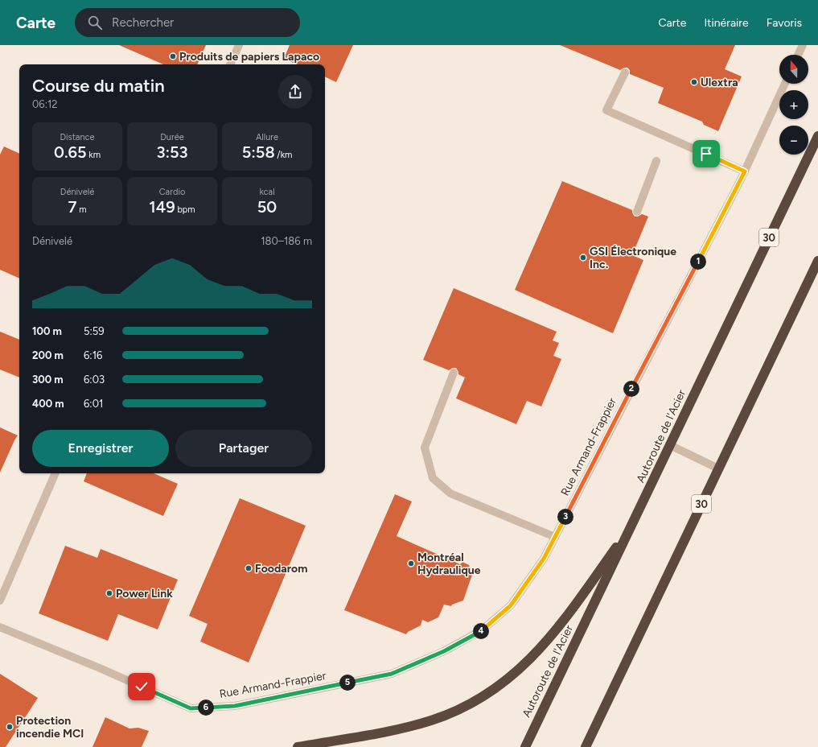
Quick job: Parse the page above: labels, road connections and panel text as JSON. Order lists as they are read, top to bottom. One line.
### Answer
{"streets":{"highway":["30","Autoroute de l'Acier"],"street":["Rue Armand-Frappier"]},"places":["Produits de papiers Lapaco","Ulextra","GSI Électronique Inc.","Montréal Hydraulique","Foodarom","Power Link","Protection incendie MCI"],"north":"top","page":{"header":"Carte","search":"Rechercher","nav":["Carte","Itinéraire","Favoris"],"map_buttons":["+","−"],"heading":["Course du matin","06:12"],"stats":[["Distance","0.65 km"],["Durée","3:53"],["Allure","5:58 /km"],["Dénivelé","7 m"],["Cardio","149 bpm"],["kcal","50"]],"chart":["Dénivelé","180–186 m"],"pins":["1","2","3","4","5","6"],"list":[{"name":"100 m","note":"5:59"},{"name":"200 m","note":"6:16"},{"name":"300 m","note":"6:03"},{"name":"400 m","note":"6:01"}],"buttons":["Enregistrer","Partager"]}}
